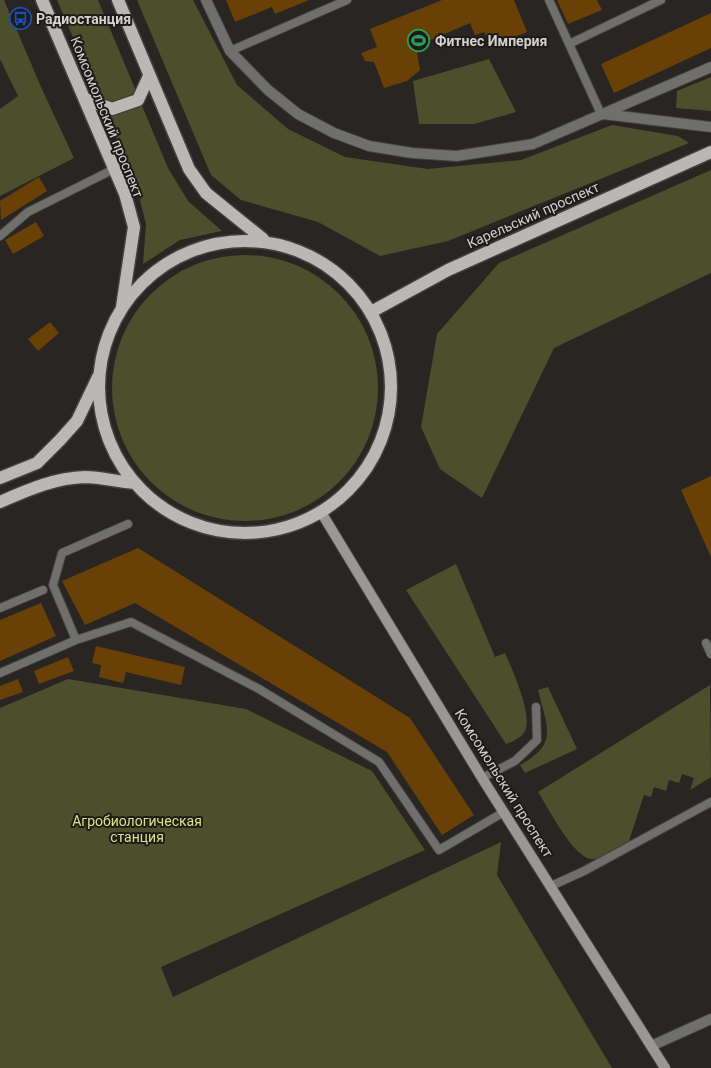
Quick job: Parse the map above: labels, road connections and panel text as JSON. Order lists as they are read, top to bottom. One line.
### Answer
{"streets":{"main road":["Комсомольский проспект","Карельский проспект"]},"parks":["Агробиологическая станция"],"places":{"bus stop":["Радиостанция"],"sports":["Фитнес Империя"]}}
